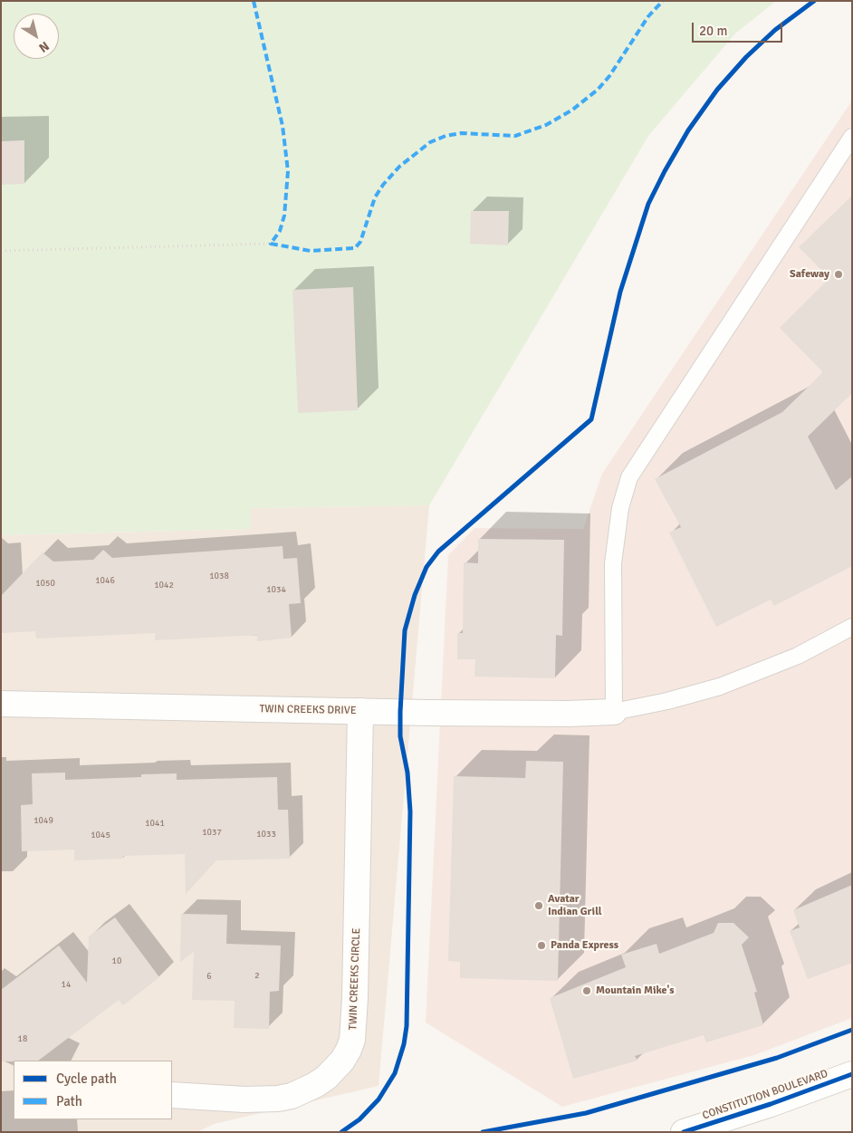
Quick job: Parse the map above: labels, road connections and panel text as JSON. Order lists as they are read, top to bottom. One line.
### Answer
{"streets":{"street":["TWIN CREEKS DRIVE","TWIN CREEKS CIRCLE","CONSTITUTION BOULEVARD"]},"crossings":[["TWIN CREEKS DRIVE","TWIN CREEKS CIRCLE"]],"places":["Safeway","Avatar Indian Grill","Panda Express","Mountain Mike's"],"house_numbers":["1038","1046","1050","1042","1034","1049","1041","1037","1033","1045","10","2","6","14","18"],"legend":["Cycle path","Path"],"scale_bar":"20 m","north":"bottom right"}
